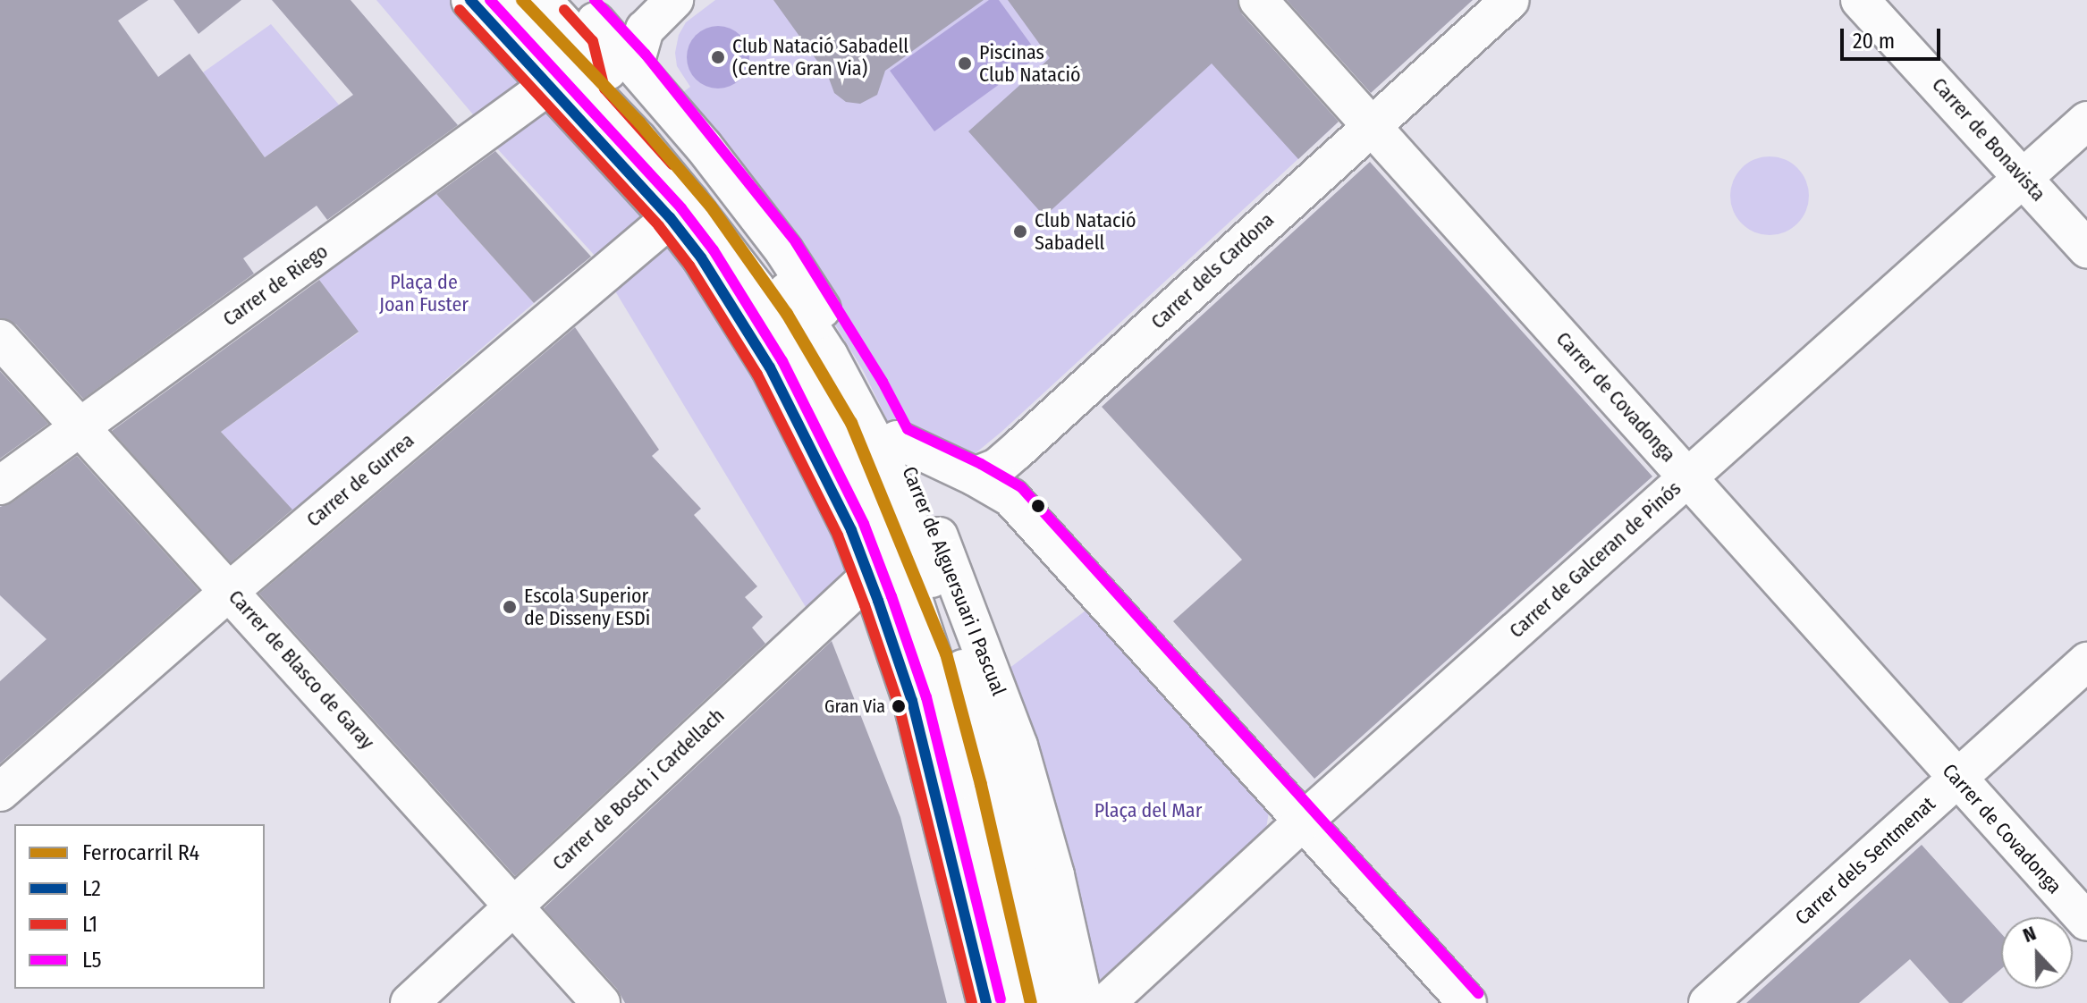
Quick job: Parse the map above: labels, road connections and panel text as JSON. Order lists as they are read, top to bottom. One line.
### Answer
{"streets":{"street":["Carrer de Bonavista","Carrer dels Cardona","Carrer de Riego","Carrer de Covadonga","Carrer de Gurrea","Carrer de Galceran de Pinós","Carrer de Alguersuari I Pascual","Carrer de Blasco de Garay","Carrer de Bosch i Cardellach","Carrer dels Sentmenat"]},"crossings":[["Carrer de Bonavista","Carrer de Galceran de Pinós"],["Carrer dels Cardona","Carrer de Covadonga"],["Carrer de Riego","Carrer de Blasco de Garay"],["Carrer de Covadonga","Carrer de Galceran de Pinós"],["Carrer de Covadonga","Carrer dels Sentmenat"],["Carrer de Gurrea","Carrer de Alguersuari I Pascual"],["Carrer de Gurrea","Carrer de Blasco de Garay"],["Carrer de Blasco de Garay","Carrer de Bosch i Cardellach"]],"parks":["Plaça de Joan Fuster","Plaça del Mar"],"places":["Club Natació Sabadell (Centre Gran Via)","Piscinas Club Natació","Club Natació Sabadell","Escola Superior de Disseny ESDi","Gran Via"],"lines":["rail line R4","transit line L2","transit line L5","transit line L1"],"legend":["Ferrocarril R4","L2","L1","L5"],"scale_bar":"20 m","north":"top"}
